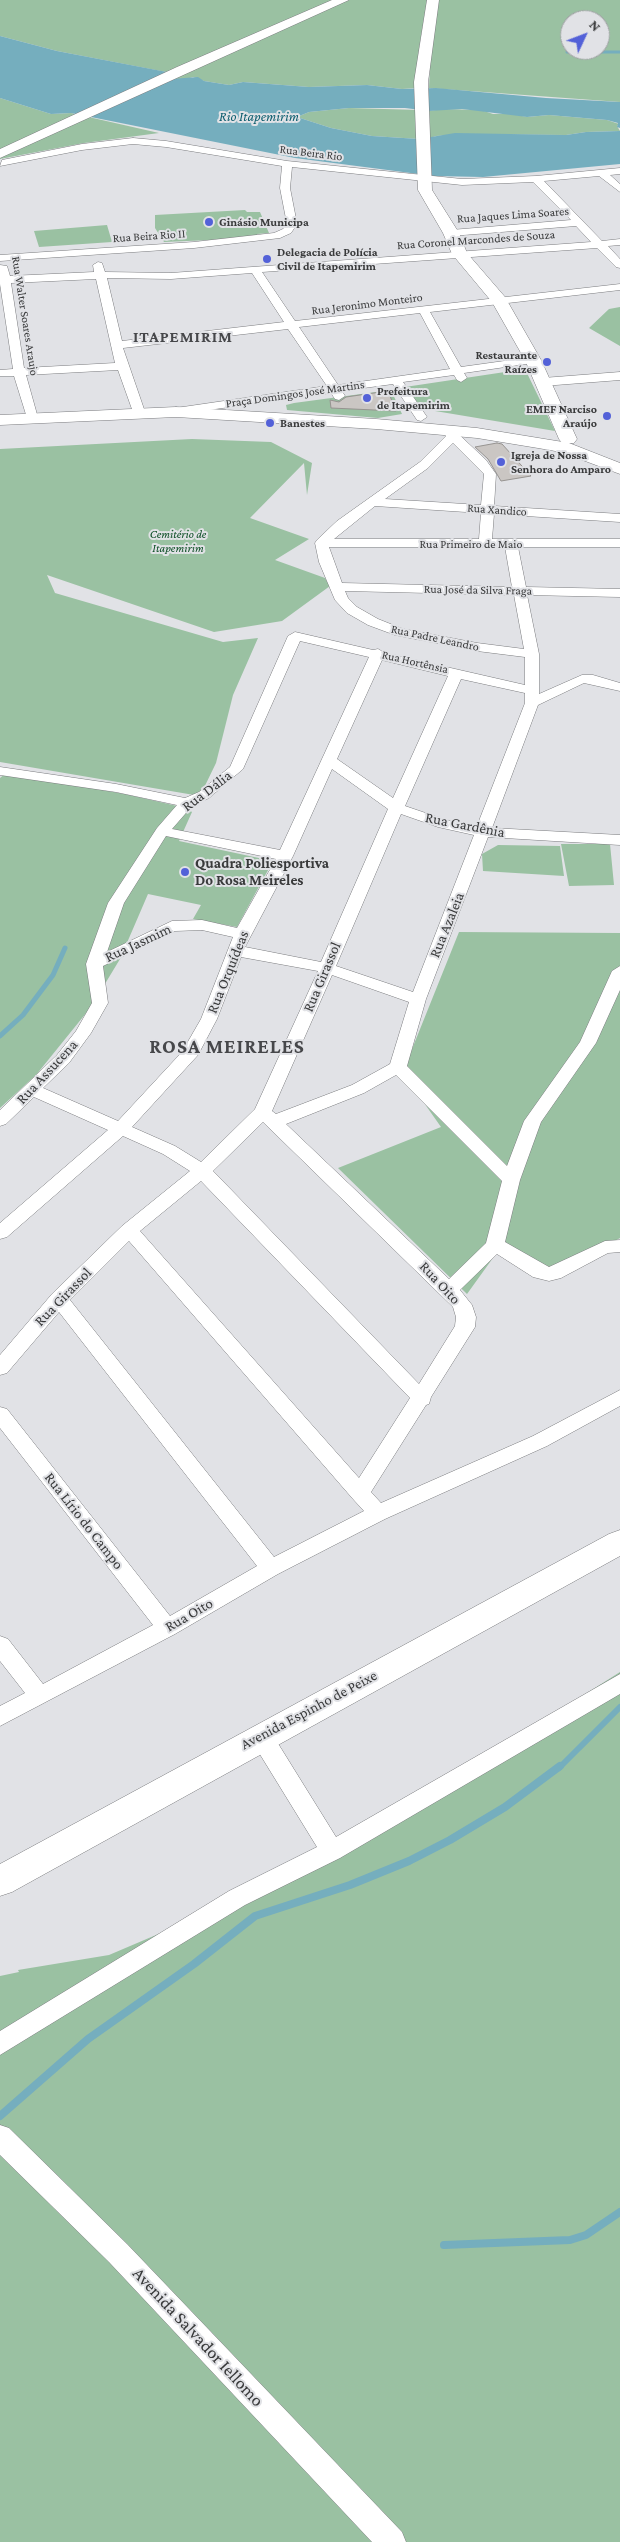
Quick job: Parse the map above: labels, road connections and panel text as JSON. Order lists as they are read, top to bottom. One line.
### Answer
{"streets":{"main road":["Avenida Espinho de Peixe"],"street":["Rua Beira Rio","Rua Jaques Lima Soares","Rua Beira Rio II","Rua Coronel Marcondes de Souza","Rua Jeronimo Monteiro","Rua Walter Soares Araujo","Praça Domingos José Martins","Rua Xandico","Rua Primeiro de Maio","Rua José da Silva Fraga","Rua Padre Leandro","Rua Hortênsia","Rua Dália","Rua Gardênia","Rua Azaleia","Rua Jasmim","Rua Orquídeas","Rua Girassol","Rua Assucena","Rua Oito","Rua Lírio do Campo","Avenida Salvador Iellomo"]},"crossings":[["Rua Beira Rio","Rua Beira Rio II"],["Rua Beira Rio II","Rua Walter Soares Araujo"],["Rua Coronel Marcondes de Souza","Rua Walter Soares Araujo"],["Rua Primeiro de Maio","Rua Padre Leandro"],["Rua José da Silva Fraga","Rua Padre Leandro"],["Rua Padre Leandro","Rua Azaleia"],["Rua Hortênsia","Rua Dália"],["Rua Hortênsia","Rua Azaleia"],["Rua Hortênsia","Rua Orquídeas"],["Rua Hortênsia","Rua Girassol"],["Rua Dália","Rua Jasmim"],["Rua Dália","Rua Assucena"],["Rua Gardênia","Rua Azaleia"],["Rua Gardênia","Rua Orquídeas"],["Rua Gardênia","Rua Girassol"],["Rua Jasmim","Rua Orquídeas"],["Rua Jasmim","Rua Assucena"],["Rua Girassol","Rua Oito"],["Rua Oito","Rua Lírio do Campo"]],"districts":["ITAPEMIRIM","ROSA MEIRELES"],"water":["Rio Itapemirim"],"parks":["Cemitério de Itapemirim"],"places":["Ginásio Municipa","Delegacia de Polícia Civil de Itapemirim","Restaurante Raízes","Prefeitura de Itapemirim","EMEF Narciso Araújo","Banestes","Igreja de Nossa Senhora do Amparo","Quadra Poliesportiva Do Rosa Meireles"],"north":"top right"}
